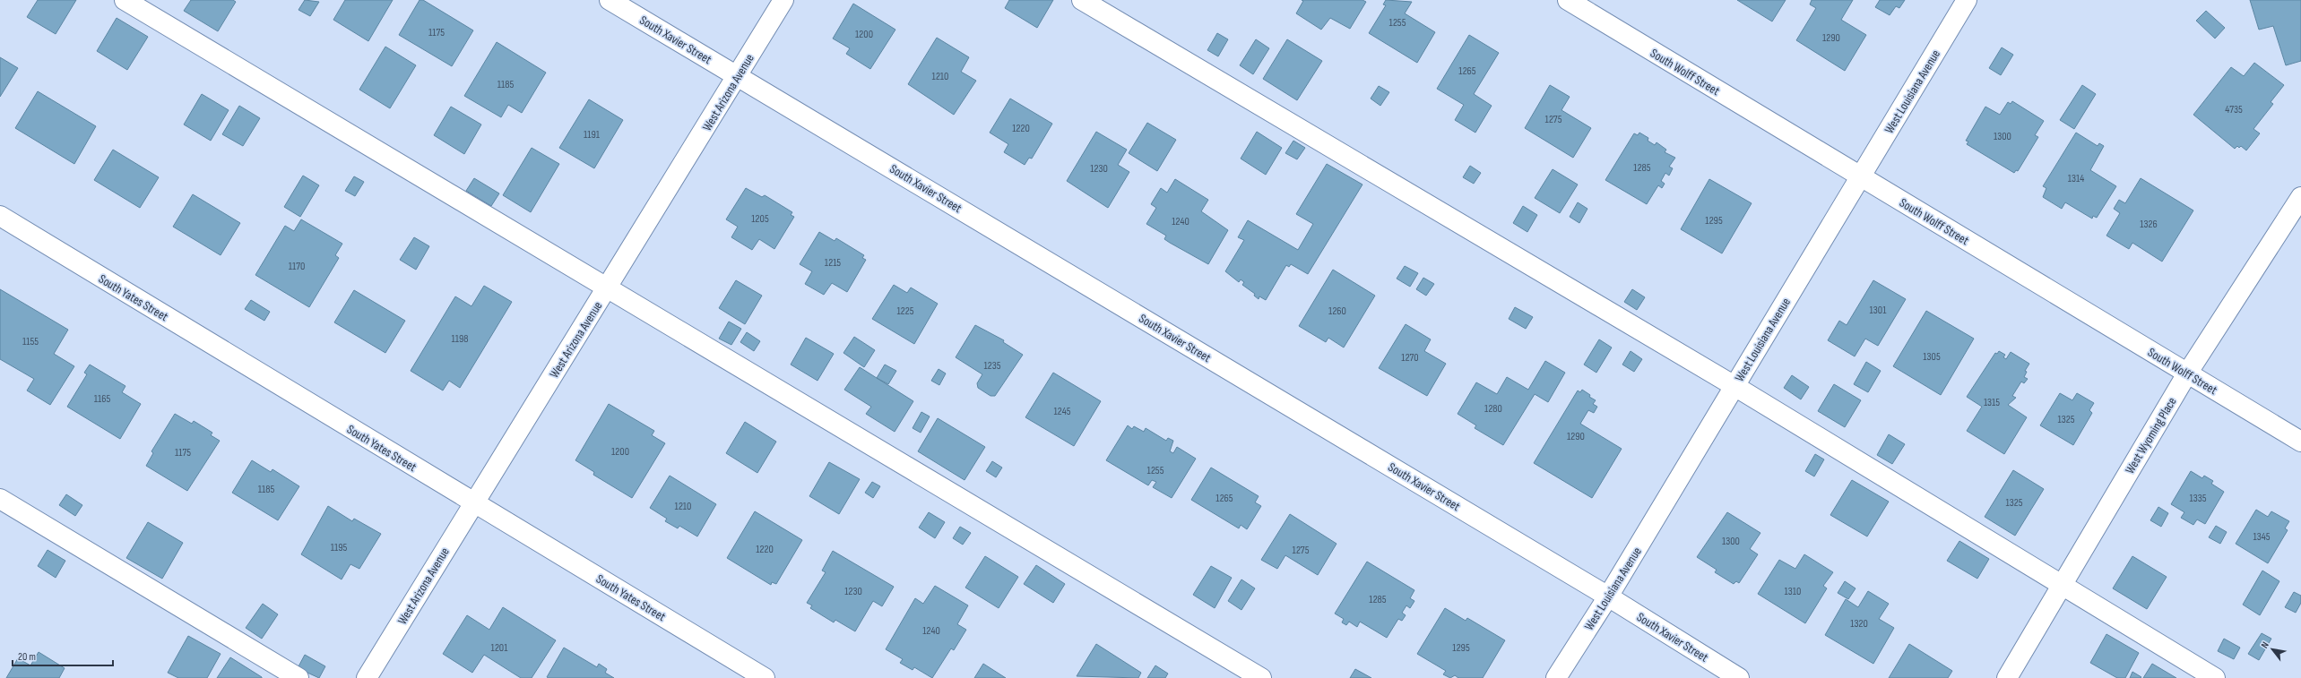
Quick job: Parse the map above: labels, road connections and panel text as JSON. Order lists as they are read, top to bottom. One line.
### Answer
{"streets":{"street":["South Xavier Street","South Wolff Street","West Louisiana Avenue","West Arizona Avenue","South Yates Street","West Wyoming Place"]},"crossings":[["South Xavier Street","West Louisiana Avenue"],["South Xavier Street","West Arizona Avenue"],["South Wolff Street","West Louisiana Avenue"],["South Wolff Street","West Wyoming Place"],["West Arizona Avenue","South Yates Street"]],"house_numbers":["1255","1175","1200","1290","1265","1210","1185","4735","1275","1220","1191","1300","1285","1230","1314","1205","1295","1240","1326","1215","1170","1301","1225","1260","1198","1155","1305","1270","1235","1165","1315","1280","1245","1325","1290","1200","1175","1255","1185","1265","1335","1325","1210","1345","1300","1195","1220","1275","1230","1310","1285","1320","1240","1201","1295"],"scale_bar":"20 m","north":"top left"}
